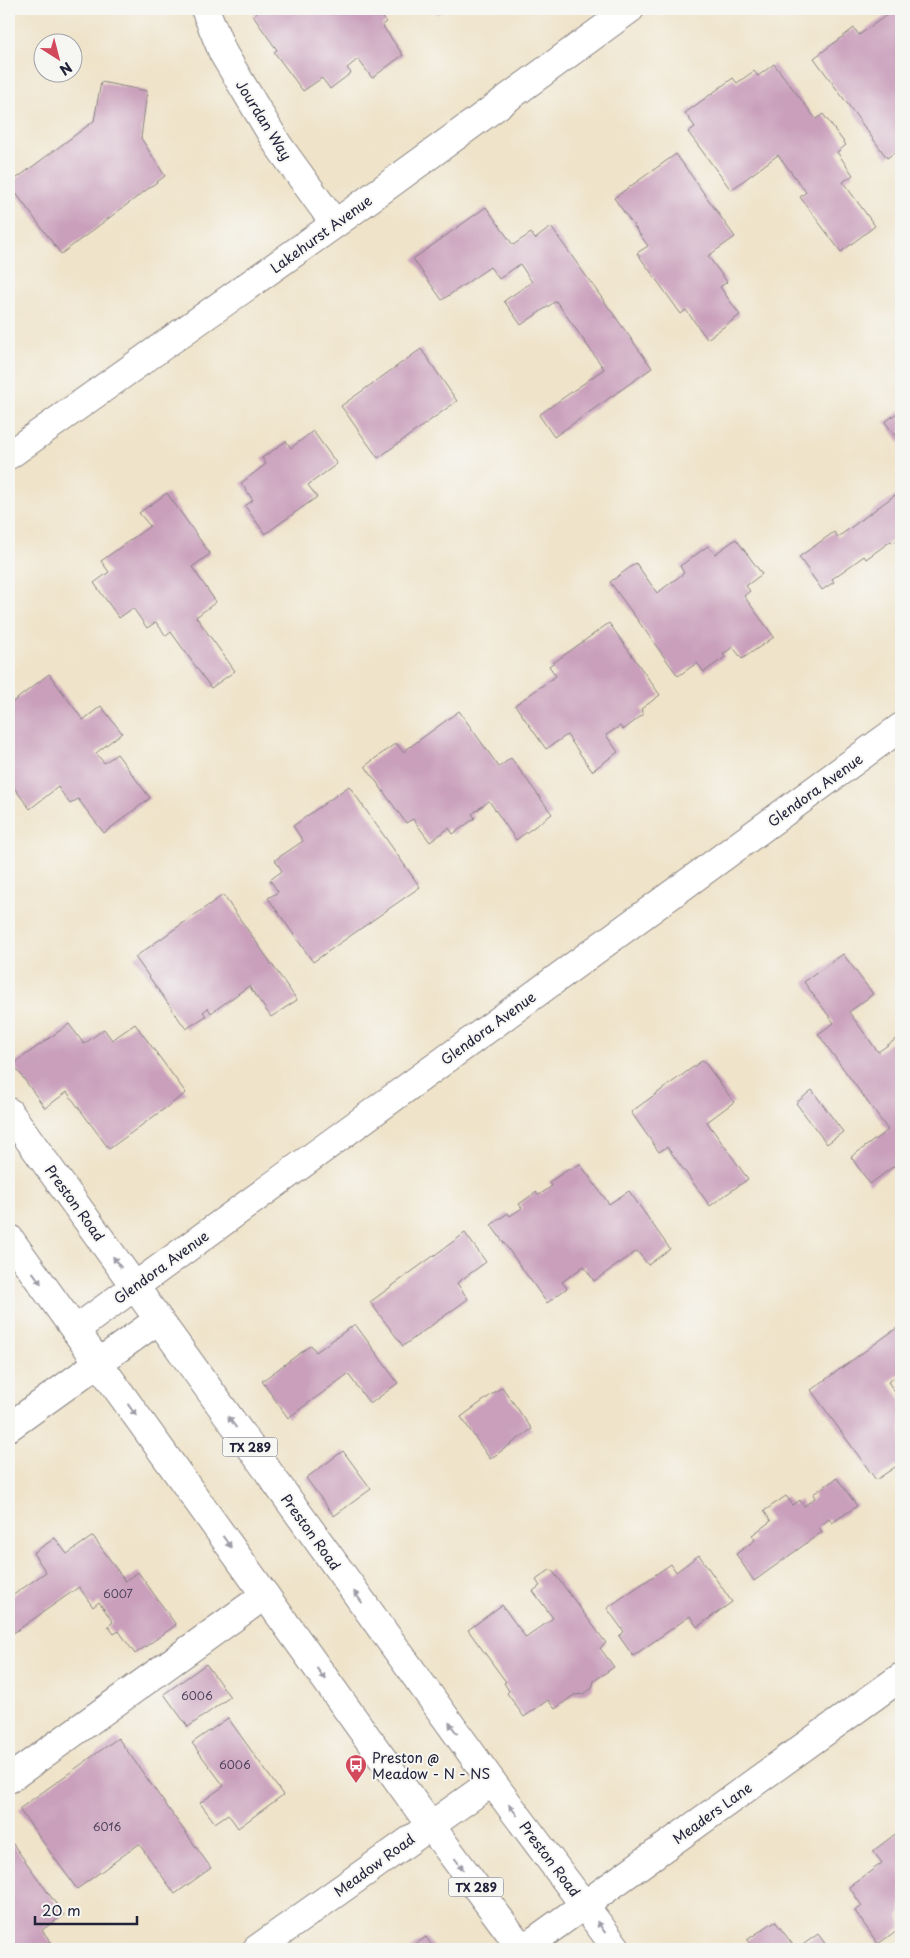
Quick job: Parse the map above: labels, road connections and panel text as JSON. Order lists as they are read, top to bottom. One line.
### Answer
{"streets":{"street":["Jourdan Way","Lakehurst Avenue","Glendora Avenue","Preston Road","TX 289","Meaders Lane","Meadow Road"]},"crossings":[["Jourdan Way","Lakehurst Avenue"],["Glendora Avenue","Preston Road"],["Glendora Avenue","TX 289"],["Preston Road","Meaders Lane"],["Preston Road","Meadow Road"],["TX 289","Meaders Lane"],["TX 289","Meadow Road"]],"places":{"bus stop":["Preston @ Meadow - N - NS"]},"house_numbers":["6007","6006","6006","6016"],"scale_bar":"20 m","north":"bottom right"}
